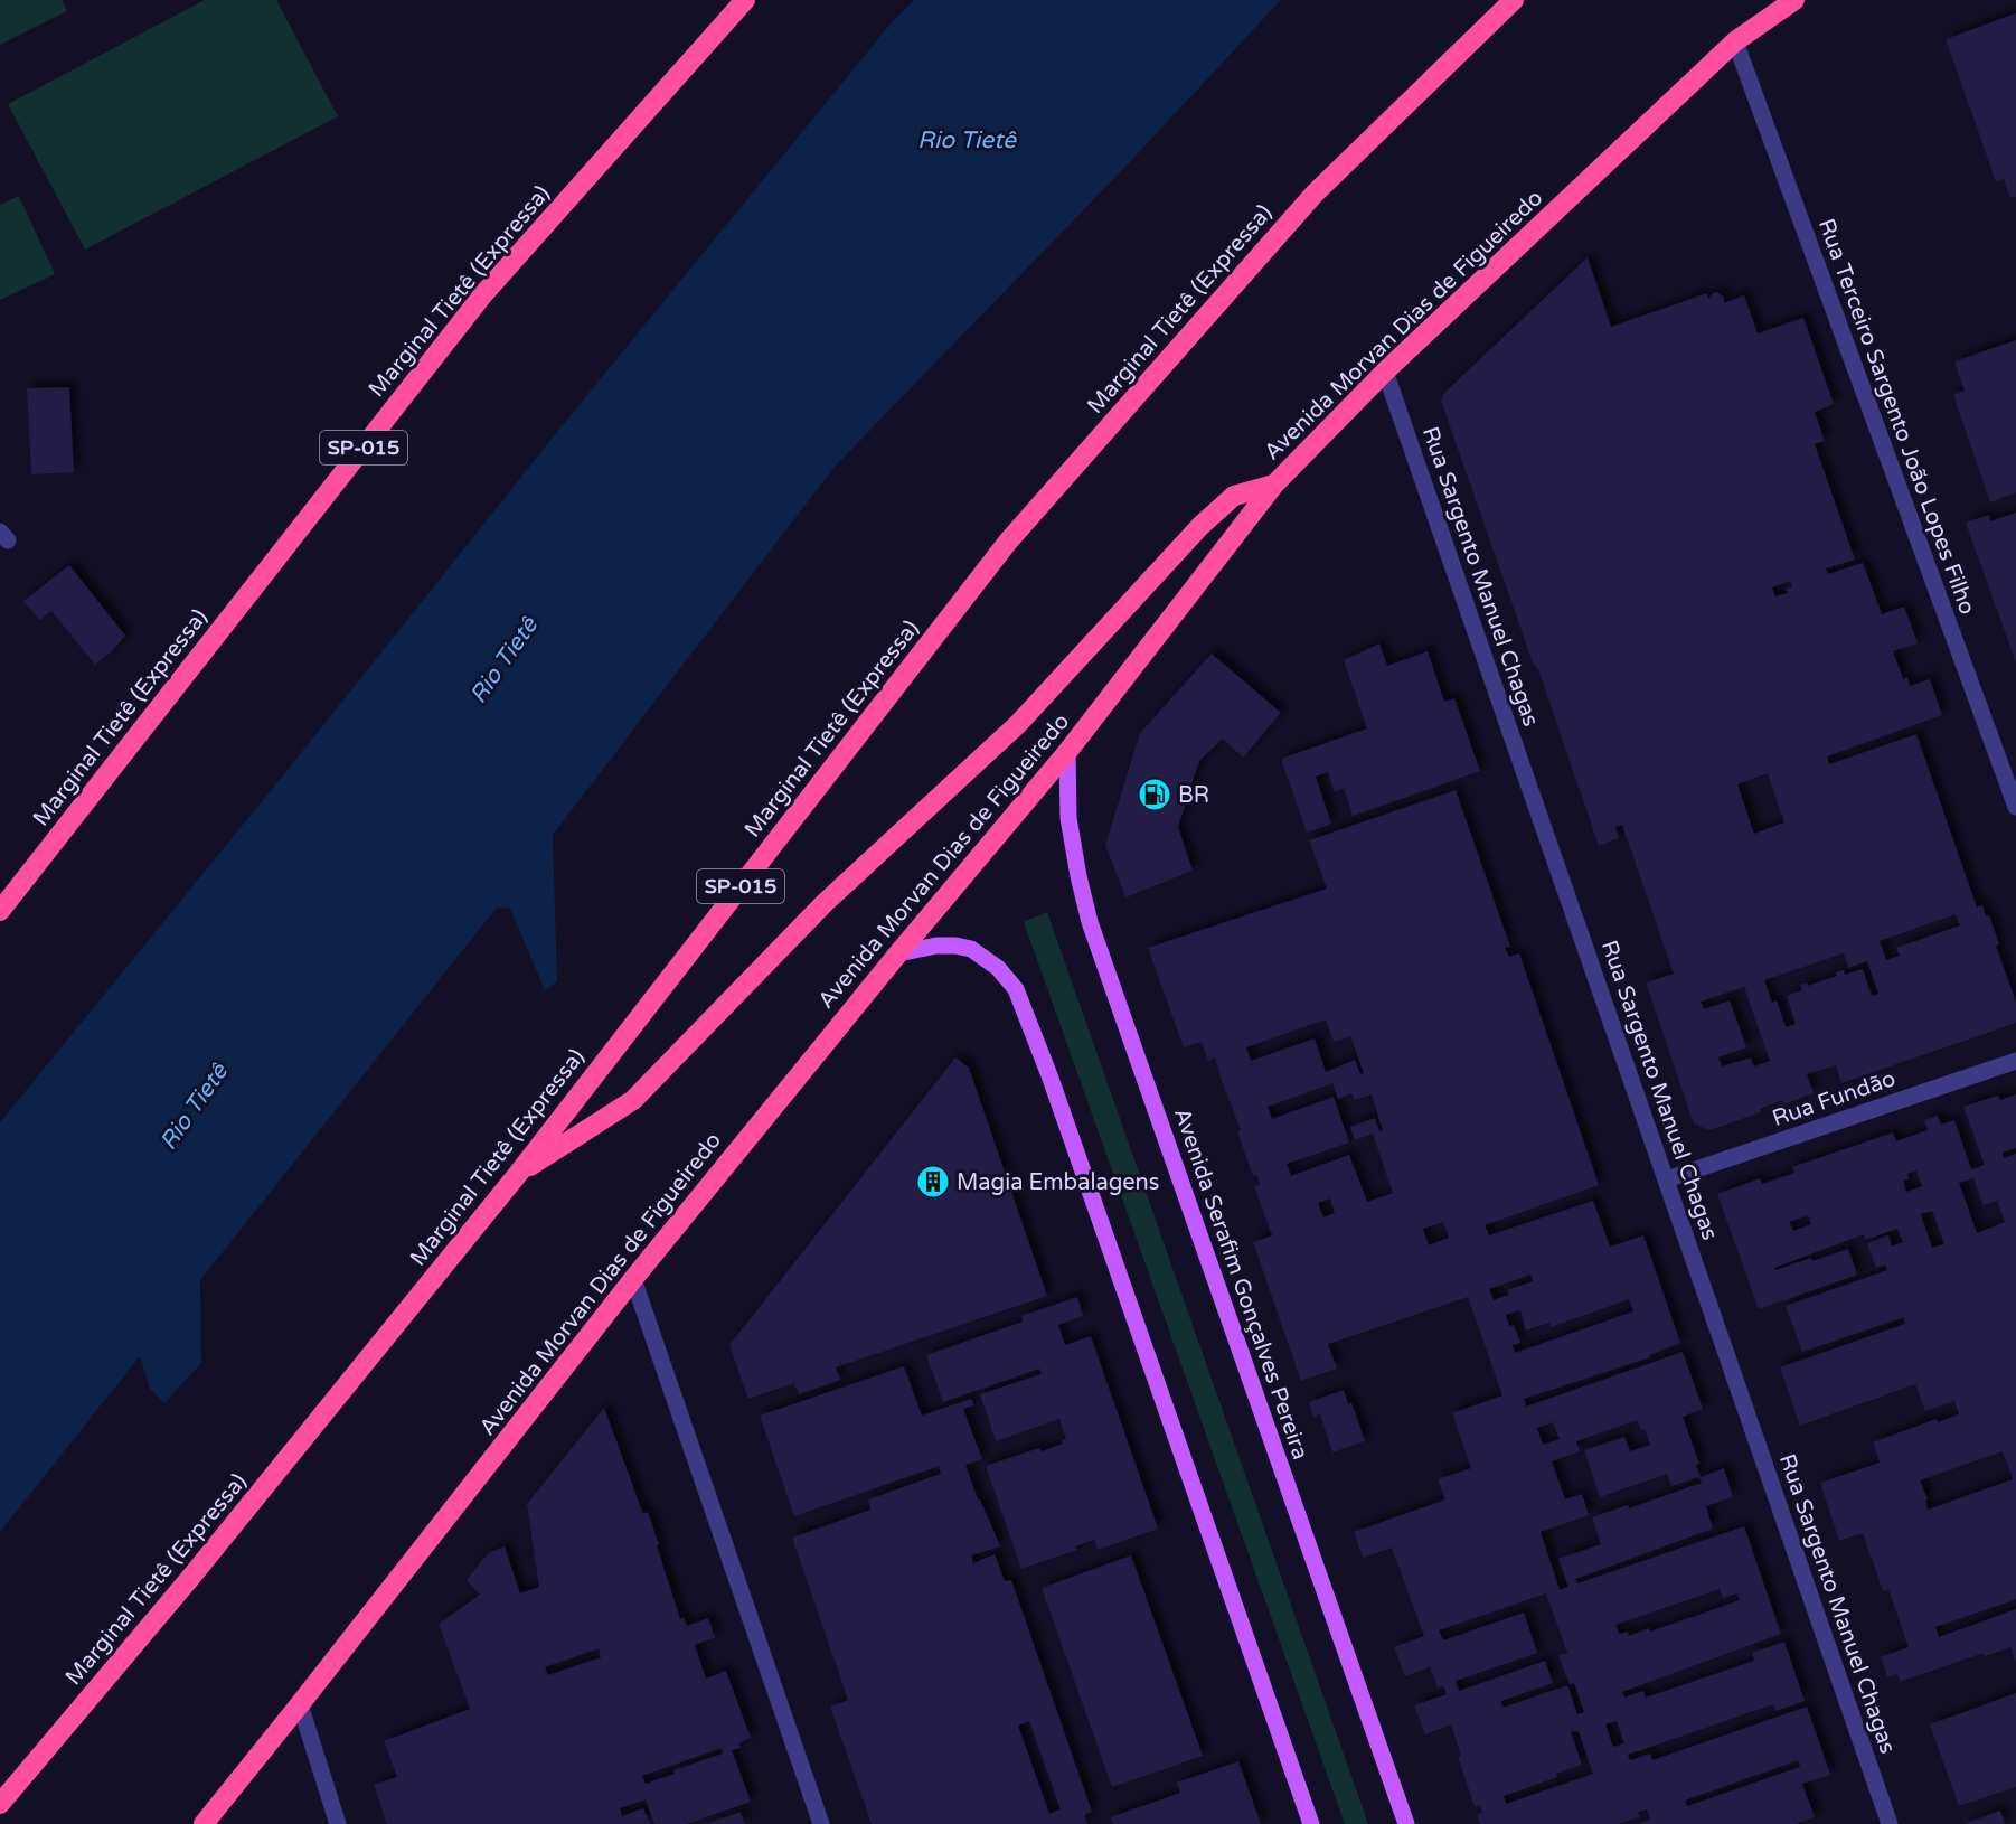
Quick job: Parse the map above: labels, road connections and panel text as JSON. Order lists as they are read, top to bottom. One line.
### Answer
{"streets":{"highway":["Marginal Tietê (Expressa)","Avenida Morvan Dias de Figueiredo","SP-015"],"main road":["Avenida Serafim Gonçalves Pereira"],"street":["Rua Terceiro Sargento João Lopes Filho","Rua Sargento Manuel Chagas","Rua Fundão"]},"crossings":[["Avenida Morvan Dias de Figueiredo","Rua Terceiro Sargento João Lopes Filho"],["Avenida Morvan Dias de Figueiredo","Rua Sargento Manuel Chagas"],["Avenida Morvan Dias de Figueiredo","Avenida Serafim Gonçalves Pereira"],["Rua Sargento Manuel Chagas","Rua Fundão"]],"water":["Rio Tietê"],"places":{"fuel station":["BR"],"building":["Magia Embalagens"]}}
